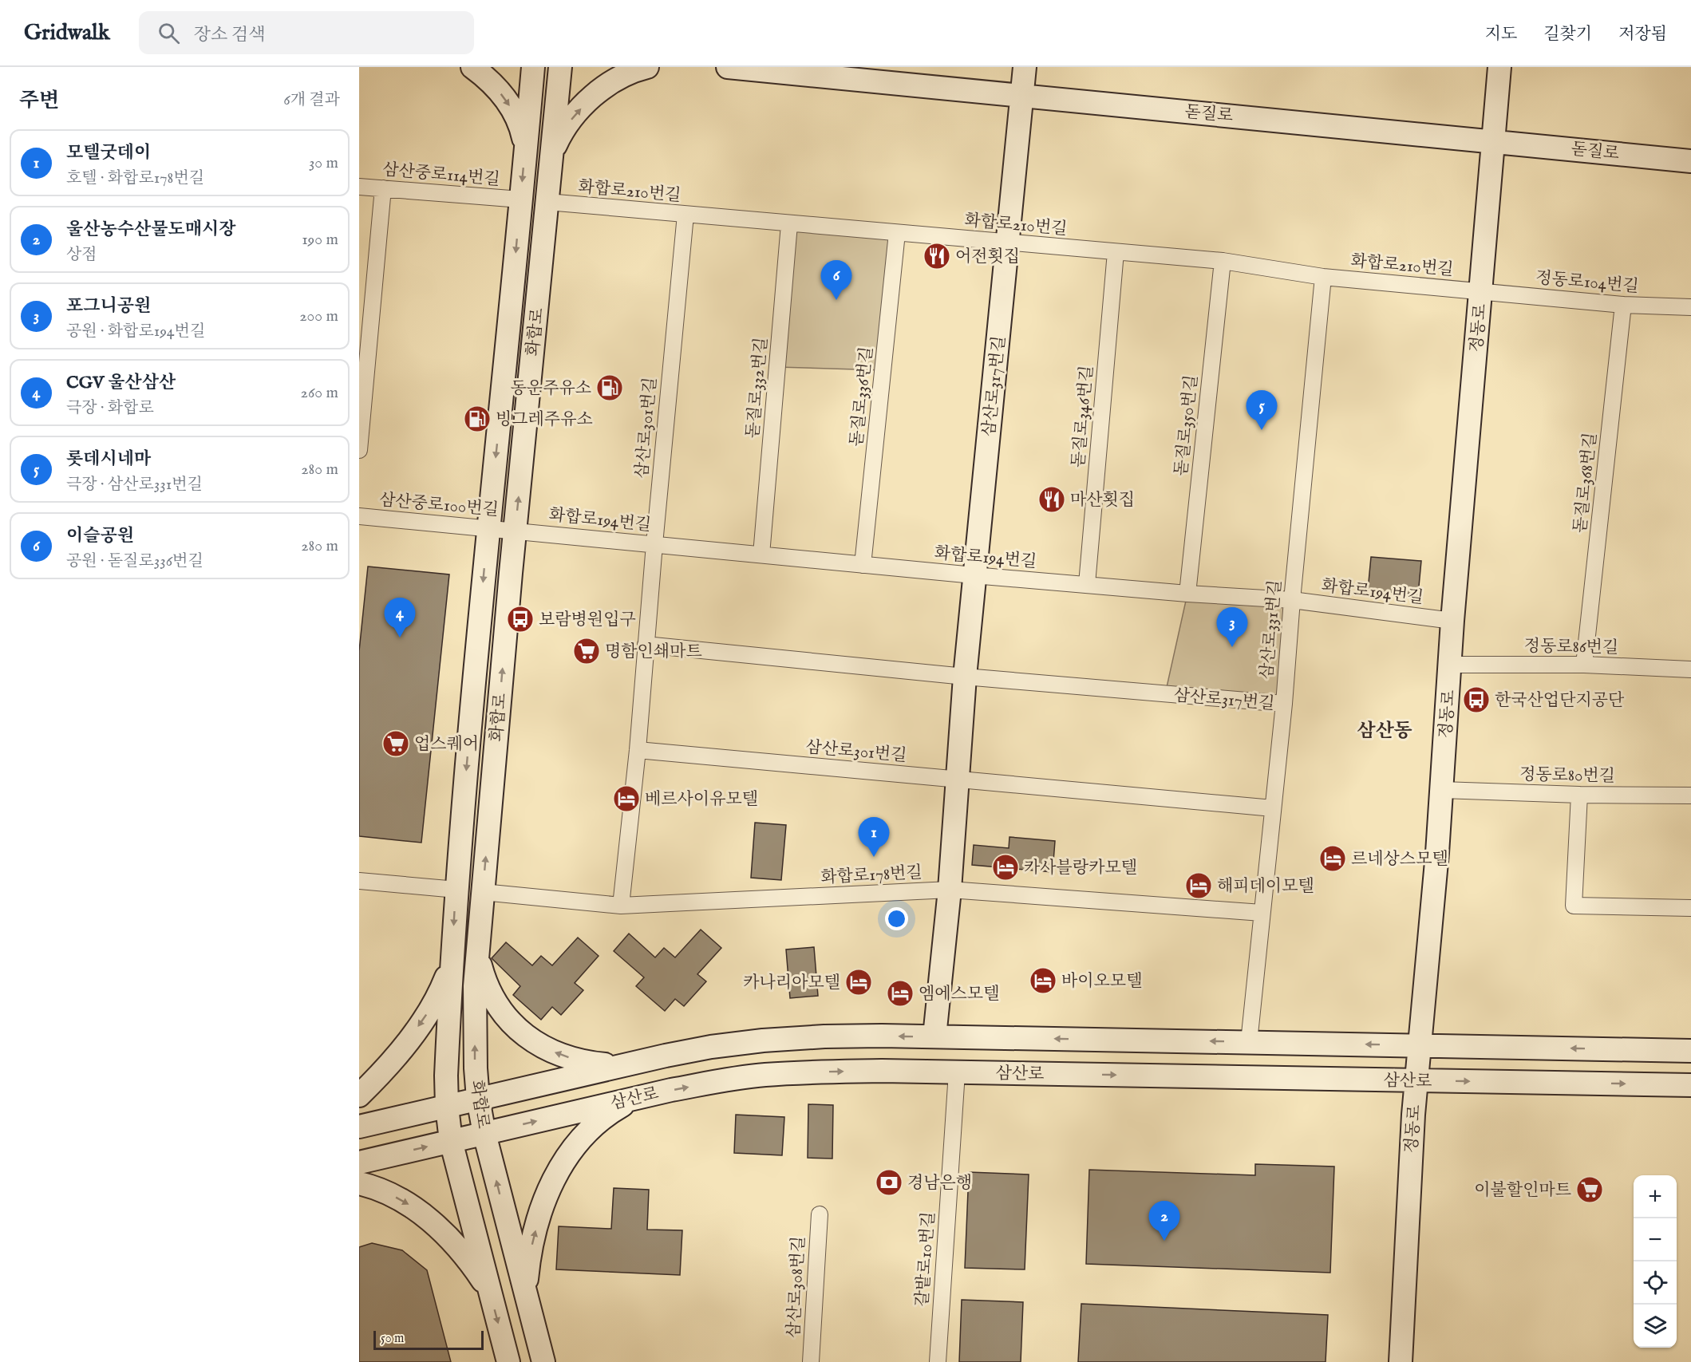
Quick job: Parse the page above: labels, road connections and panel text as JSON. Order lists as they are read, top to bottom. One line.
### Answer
{"streets":{"main road":["돋질로","정동로","화합로","삼산로317번길","삼산로"],"street":["삼산중로114번길","화합로210번길","정동로104번길","돋질로332번길","돋질로336번길","돋질로346번길","돋질로350번길","삼산로301번길","돋질로368번길","삼산중로100번길","화합로194번길","삼산로331번길","정동로86번길","정동로80번길","화합로178번길","갈밭로10번길","삼산로308번길"]},"crossings":[["돋질로","정동로"],["돋질로","삼산로317번길"],["삼산중로114번길","화합로"],["화합로210번길","정동로104번길"],["화합로210번길","정동로"],["화합로210번길","화합로"],["화합로210번길","삼산로317번길"],["화합로210번길","돋질로332번길"],["화합로210번길","돋질로336번길"],["화합로210번길","돋질로346번길"],["화합로210번길","돋질로350번길"],["화합로210번길","삼산로301번길"],["화합로210번길","삼산로331번길"],["정동로104번길","정동로"],["정동로104번길","돋질로368번길"],["정동로","화합로194번길"],["정동로","정동로86번길"],["정동로","정동로80번길"],["정동로","삼산로"],["화합로","삼산중로100번길"],["화합로","화합로194번길"],["화합로","화합로178번길"],["화합로","삼산로"],["삼산로317번길","삼산로301번길"],["삼산로317번길","화합로194번길"],["삼산로317번길","삼산로331번길"],["삼산로317번길","화합로178번길"],["삼산로317번길","삼산로"],["돋질로332번길","화합로194번길"],["돋질로336번길","화합로194번길"],["돋질로346번길","화합로194번길"],["돋질로350번길","화합로194번길"],["삼산로301번길","화합로194번길"],["삼산로301번길","화합로178번길"],["돋질로368번길","정동로86번길"],["삼산중로100번길","화합로194번길"],["화합로194번길","삼산로331번길"],["삼산로331번길","화합로178번길"],["삼산로331번길","삼산로"],["삼산로","갈밭로10번길"]],"districts":["삼산동"],"places":{"restaurant":["어전횟집","마산횟집"],"fuel station":["동운주유소","빙그레주유소"],"bus stop":["보람병원입구","한국산업단지공단"],"supermarket":["명함인쇄마트","업스퀘어","이불할인마트"],"hotel":["베르사이유모텔","르네상스모텔","카사블랑카모텔","해피데이모텔","바이오모텔","카나리아모텔","엠에스모텔"],"bank":["경남은행"]},"scale_bar":"50 m","page":{"header":"Gridwalk","search":"장소 검색","nav":["지도","길찾기","저장됨"],"heading":["주변","6개 결과"],"list":[{"mark":"1","name":"모텔굿데이","note":"호텔 · 화합로178번길","value":"30 m"},{"mark":"2","name":"울산농수산물도매시장","note":"상점","value":"190 m"},{"mark":"3","name":"포그니공원","note":"공원 · 화합로194번길","value":"200 m"},{"mark":"4","name":"CGV 울산삼산","note":"극장 · 화합로","value":"260 m"},{"mark":"5","name":"롯데시네마","note":"극장 · 삼산로331번길","value":"280 m"},{"mark":"6","name":"이슬공원","note":"공원 · 돋질로336번길","value":"280 m"}],"pins":["6","5","4","3","1","2"],"map_buttons":["+","−"],"scale":"50 m"}}
